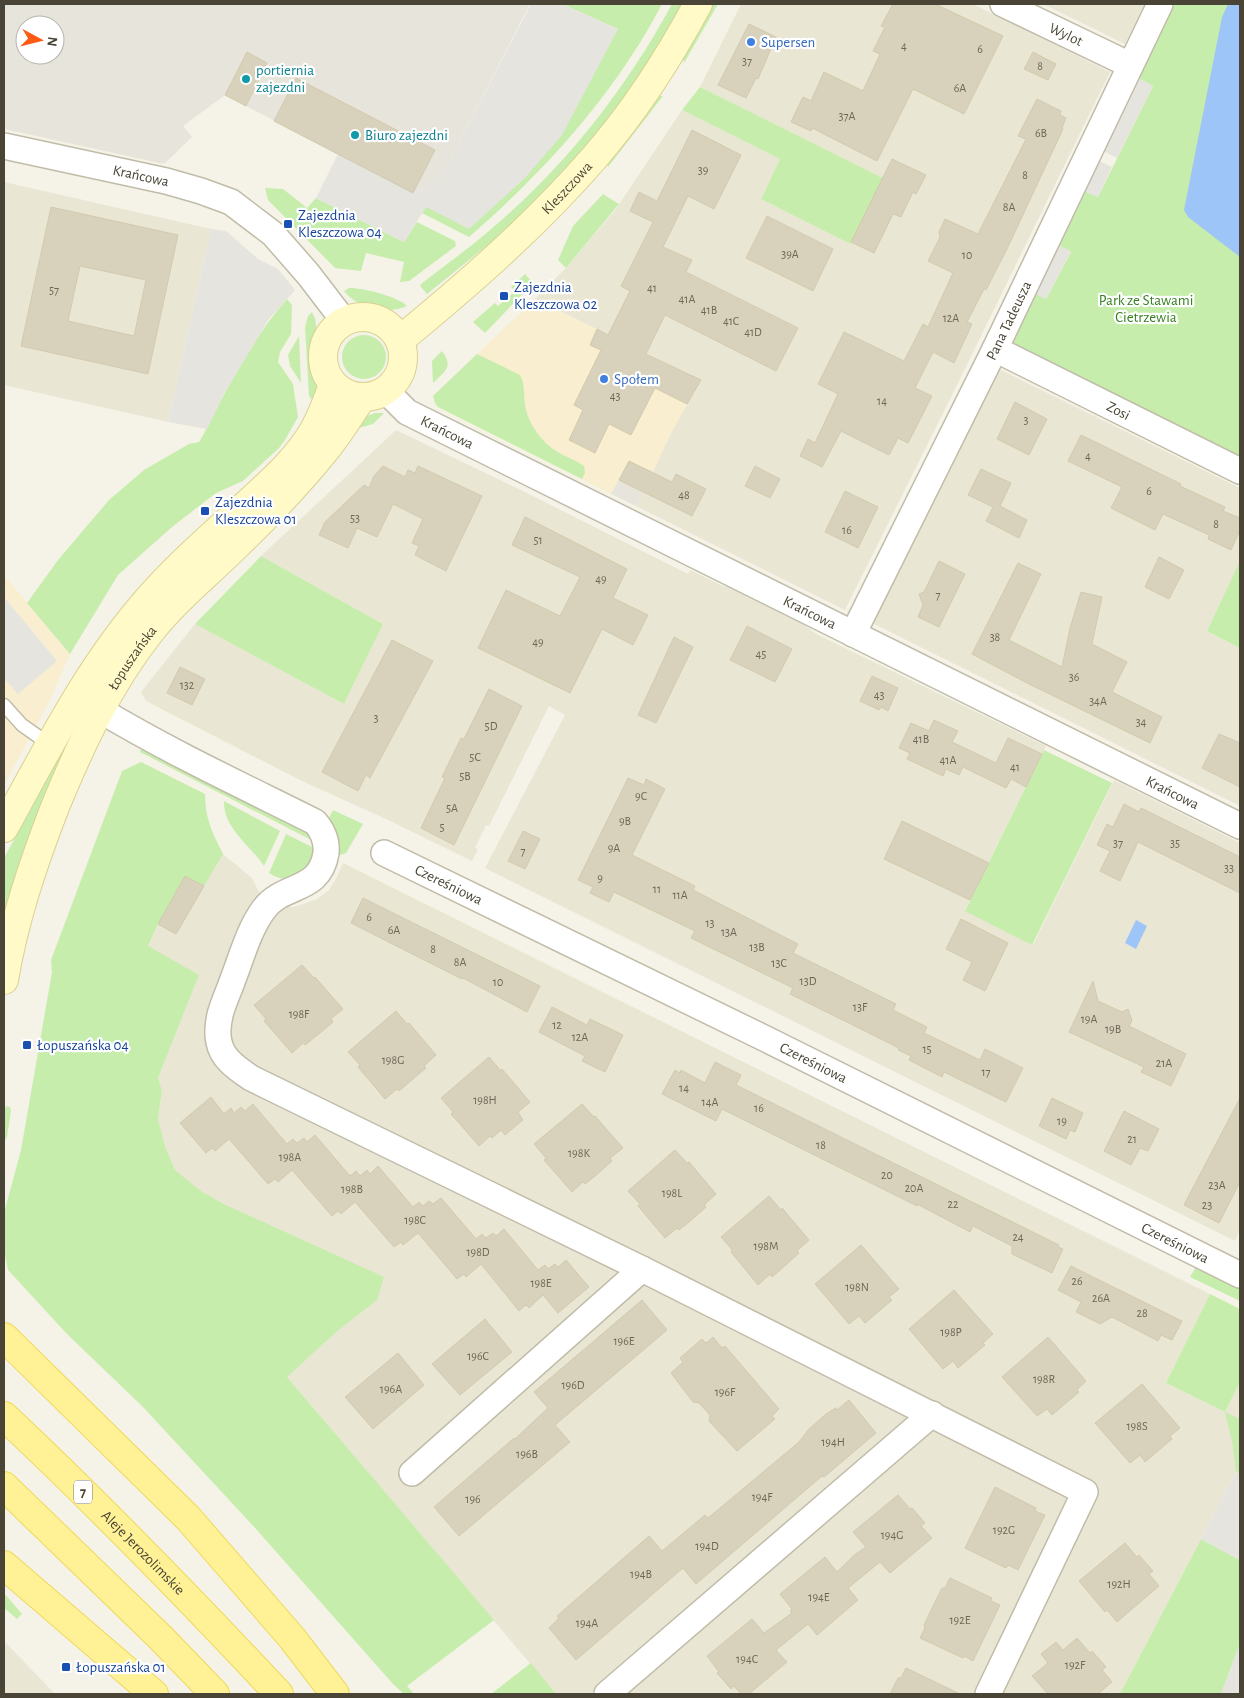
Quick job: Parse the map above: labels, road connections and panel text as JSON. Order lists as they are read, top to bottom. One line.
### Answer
{"streets":{"main road":["Kleszczowa","Łopuszańska","7","Aleje Jerozolimskie"],"street":["Wylot","Krańcowa","Pana Tadeusza","Zosi","Czereśniowa"]},"crossings":[["Wylot","Pana Tadeusza"],["Krańcowa","Kleszczowa"],["Krańcowa","Pana Tadeusza"],["Krańcowa","Łopuszańska"],["Kleszczowa","Łopuszańska"],["Pana Tadeusza","Zosi"]],"parks":["Park ze Stawami Cietrzewia"],"places":{"other":["Supersen","portiernia zajezdni","Biuro zajezdni","Społem"],"transit":["Zajezdnia Kleszczowa 04","Zajezdnia Kleszczowa 02","Zajezdnia Kleszczowa 01","Łopuszańska 04","Łopuszańska 01"]},"house_numbers":["4","6","37","8","6A","37A","6B","39","8","8A","39A","10","41","57","41A","41B","12A","41C","41D","43","14","3","4","6","48","53","8","16","51","49","7","38","49","45","36","132","43","34A","3","34","5D","41B","5C","41A","41","5B","9C","5A","9B","5","37","35","9A","7","33","9","11","11A","6","13","6A","13A","13B","8","8A","13C","13D","10","13F","198F","19A","12","19B","12A","15","198G","21A","17","14","198H","14A","16","19","21","18","198K","198A","20","23A","20A","198B","198L","22","23","198C","24","198M","198D","26","198E","198N","26A","28","198P","196E","196C","198R","196D","196A","196F","198S","194H","196B","194F","196","192G","194G","194D","194B","192H","194E","192E","194A","194C","192F"],"north":"right"}
